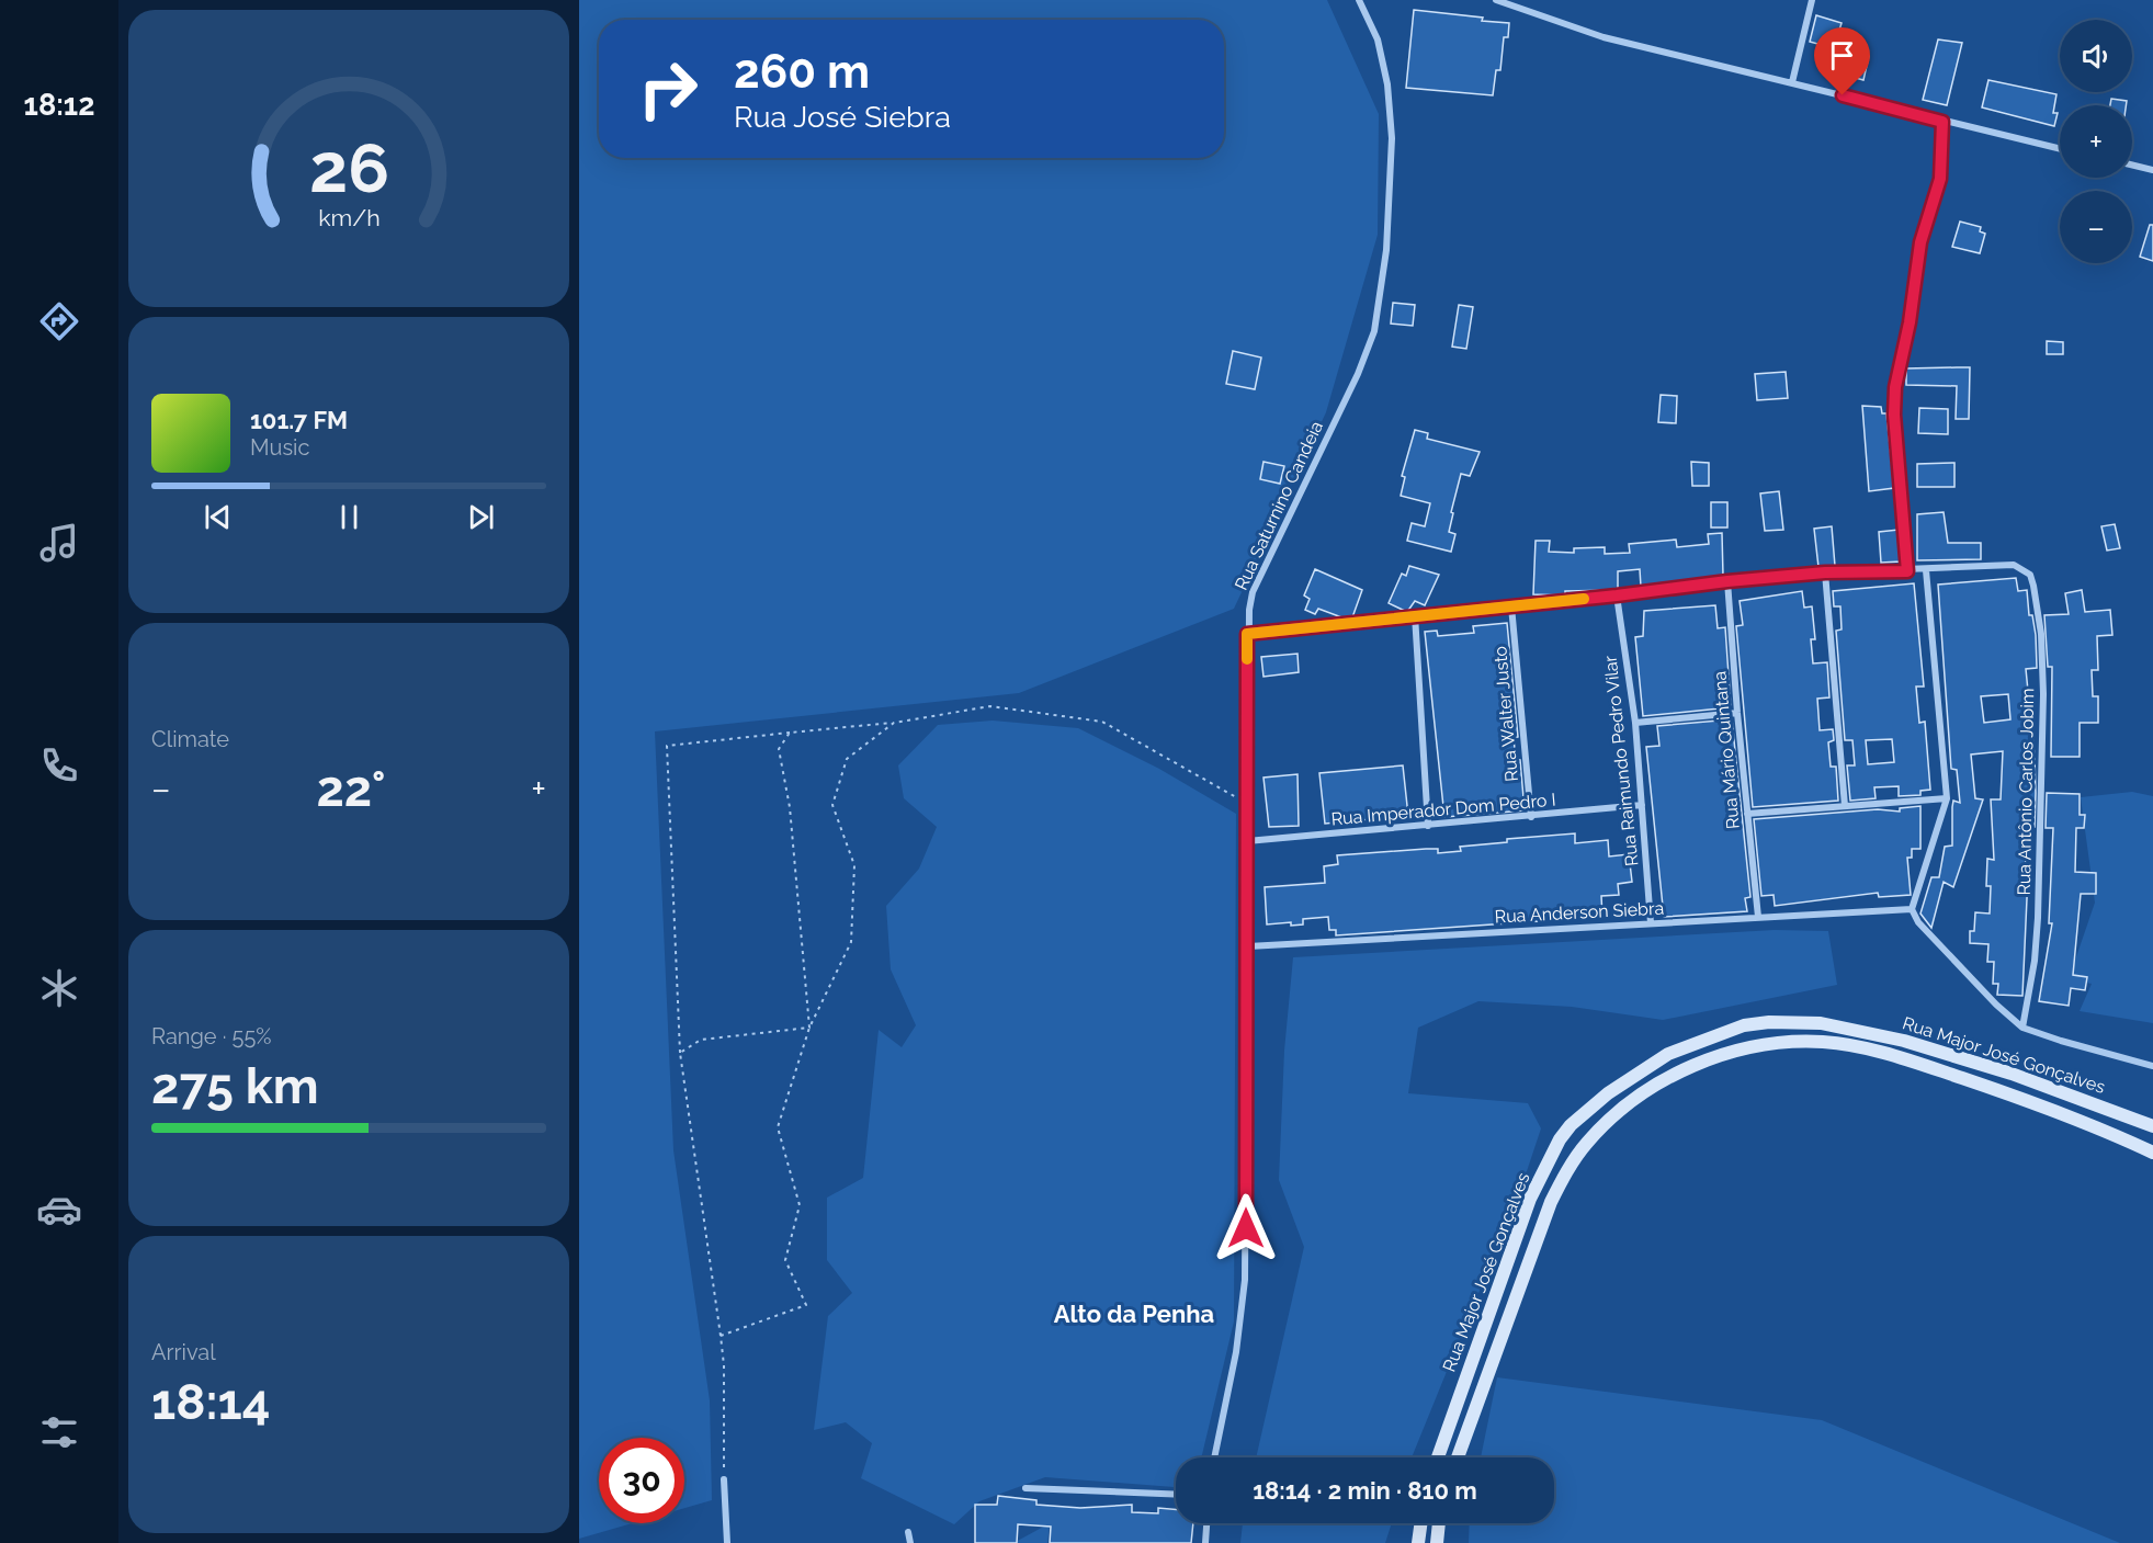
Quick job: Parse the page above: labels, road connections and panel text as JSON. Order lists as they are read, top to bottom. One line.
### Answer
{"streets":{"street":["Rua Saturnino Candeia","Rua Walter Justo","Rua Mário Quintana","Rua Raimundo Pedro Vilar","Rua Antônio Carlos Jobim","Rua Imperador Dom Pedro I","Rua Anderson Siebra","Rua Major José Gonçalves"]},"crossings":[["Rua Saturnino Candeia","Rua Imperador Dom Pedro I"],["Rua Saturnino Candeia","Rua Anderson Siebra"],["Rua Walter Justo","Rua Imperador Dom Pedro I"],["Rua Mário Quintana","Rua Anderson Siebra"],["Rua Raimundo Pedro Vilar","Rua Imperador Dom Pedro I"],["Rua Raimundo Pedro Vilar","Rua Anderson Siebra"]],"districts":["Alto da Penha"],"page":{"tabs":"18:12","map_buttons":["+","−"],"turn":["260 m","Rua José Siebra"],"song":["101.7 FM","Music"],"tile":["Climate",["Range · 55%","275 km"],["Arrival","18:14"]],"heat":["−","22°","+"],"limit":"30","trip":"18:14 · 2 min · 810 m","gauge":["26","km/h"]}}
